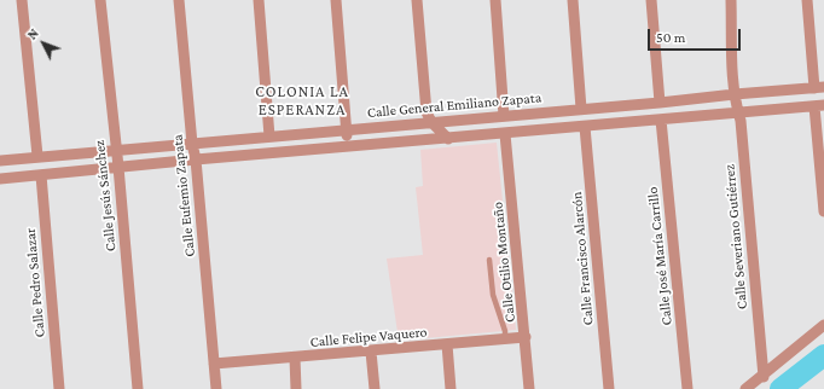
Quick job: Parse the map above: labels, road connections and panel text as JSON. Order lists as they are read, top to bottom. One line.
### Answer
{"streets":{"street":["Calle General Emiliano Zapata","Calle Jesús Sánchez","Calle Eufemio Zapata","Calle Severiano Gutiérrez","Calle José María Carrillo","Calle Francisco Alarcón","Calle Otilio Montaño","Calle Pedro Salazar","Calle Felipe Vaquero"]},"crossings":[["Calle General Emiliano Zapata","Calle Jesús Sánchez"],["Calle General Emiliano Zapata","Calle Eufemio Zapata"],["Calle General Emiliano Zapata","Calle Severiano Gutiérrez"],["Calle Eufemio Zapata","Calle Felipe Vaquero"],["Calle Otilio Montaño","Calle Felipe Vaquero"]],"districts":["COLONIA LA ESPERANZA"],"scale_bar":"50 m","north":"top left"}
